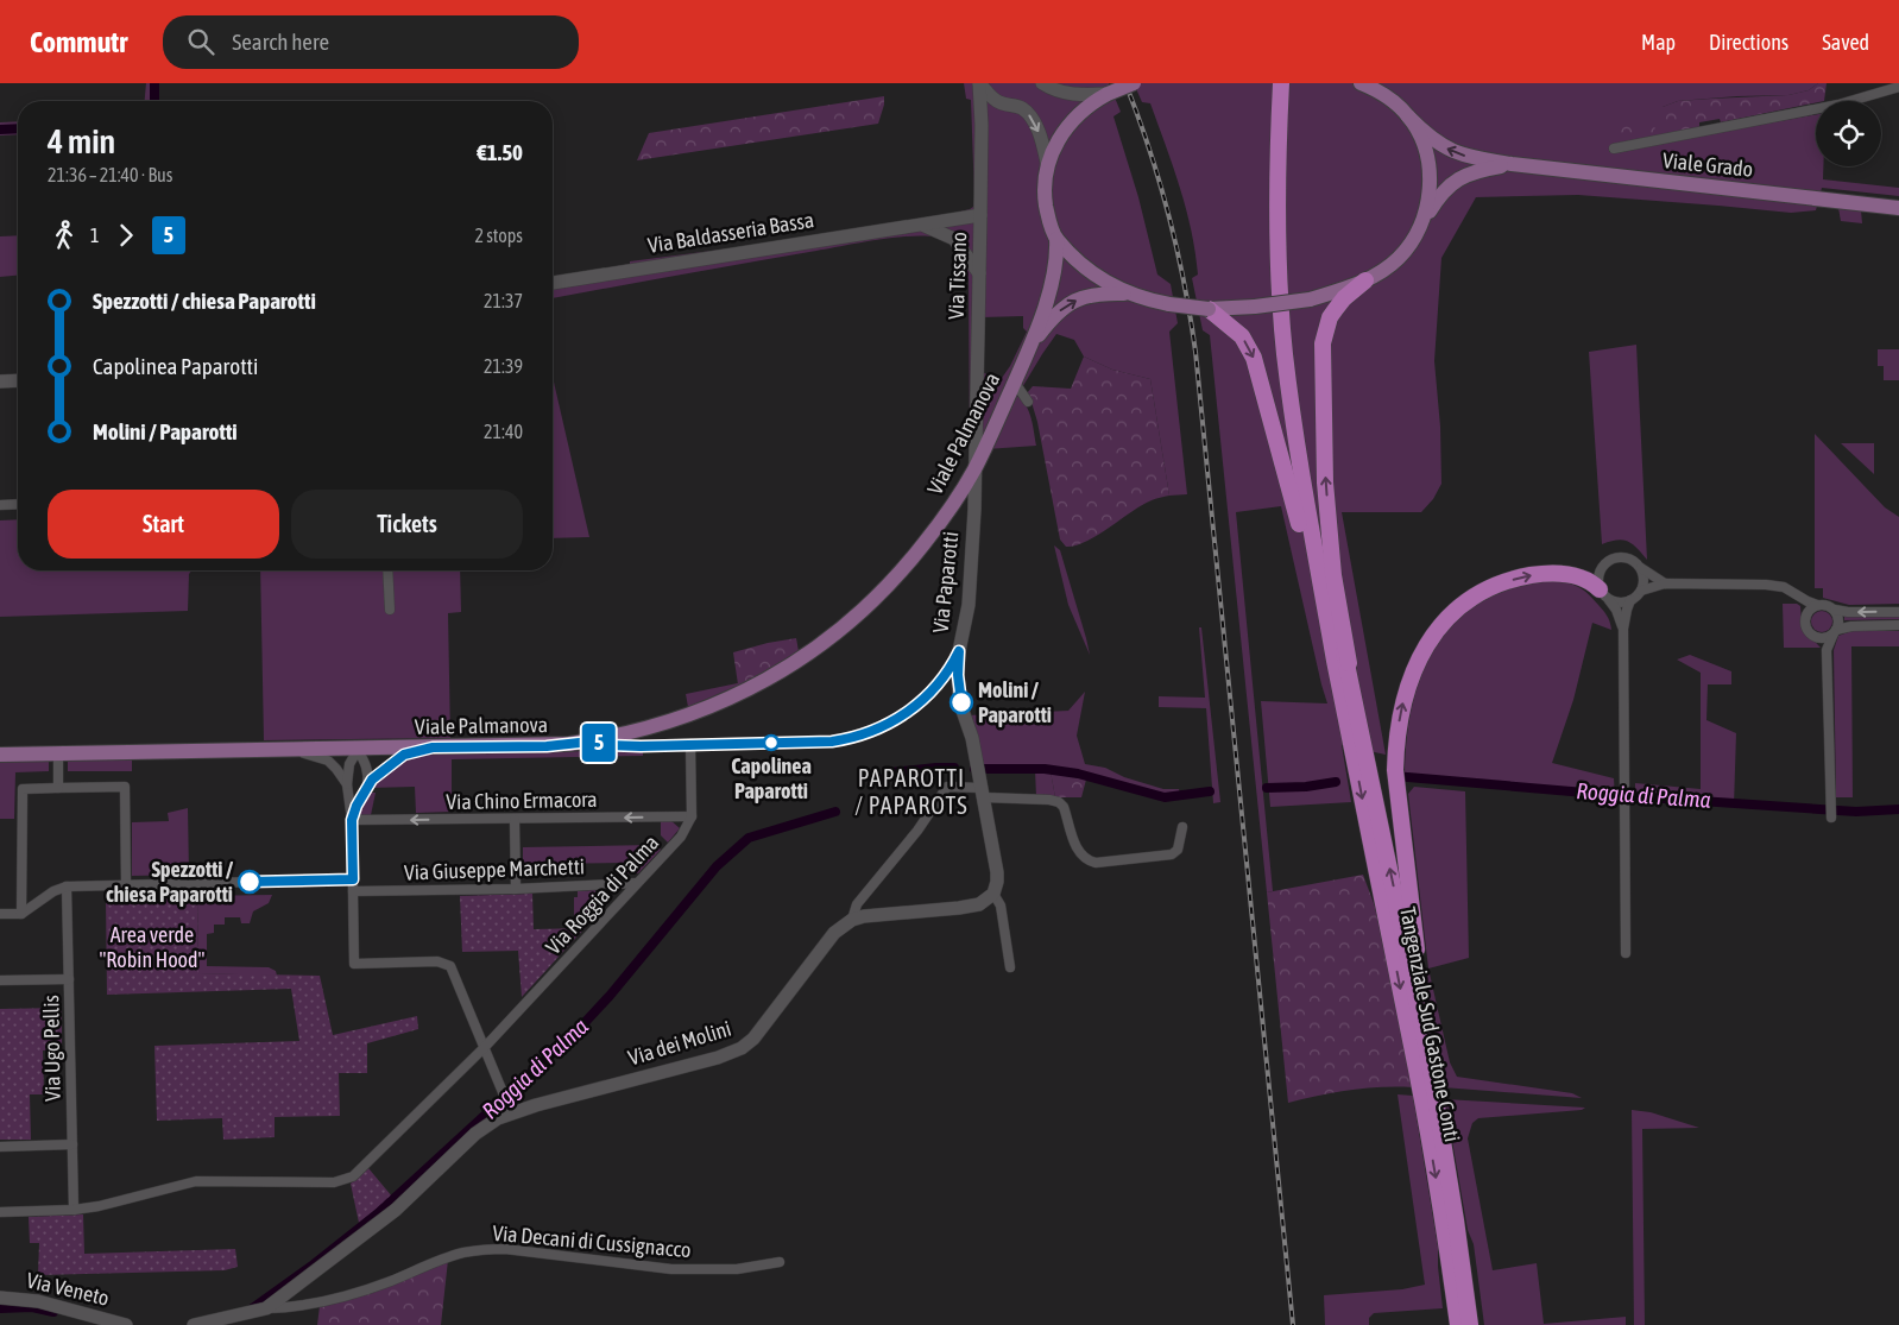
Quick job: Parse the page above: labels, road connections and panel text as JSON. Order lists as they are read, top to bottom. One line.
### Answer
{"streets":{"highway":["Tangenziale Sud Gastone Conti"],"main road":["Viale Grado","Viale Palmanova"],"street":["Via Baldasseria Bassa","Via Tissano","Via Paparotti","Via Chino Ermacora","Via Giuseppe Marchetti","Via Roggia di Palma","Via dei Molini","Via Ugo Pellis","Via Decani di Cussignacco","Via Veneto"]},"crossings":[["Viale Grado","Viale Palmanova"],["Via Baldasseria Bassa","Via Tissano"],["Via Tissano","Viale Palmanova"],["Via Tissano","Via Paparotti"],["Viale Palmanova","Via Paparotti"],["Via Chino Ermacora","Via Roggia di Palma"],["Via Giuseppe Marchetti","Via Roggia di Palma"],["Via Roggia di Palma","Via Ugo Pellis"],["Via dei Molini","Via Decani di Cussignacco"]],"one_way":["Via Chino Ermacora"],"districts":["PAPAROTTI / PAPAROTS"],"water":["Roggia di Palma"],"parks":["Area verde \"Robin Hood\""],"places":["Molini / Paparotti","Capolinea Paparotti","Spezzotti / chiesa Paparotti"],"lines":["bus line 5"],"page":{"header":"Commutr","search":"Search here","nav":["Map","Directions","Saved"],"on_map":"5","heading":["4 min","21:36 – 21:40 · Bus","€1.50"],"legs":["1","5","2 stops"],"list":[{"name":"Spezzotti / chiesa Paparotti","value":"21:37"},{"name":"Capolinea Paparotti","value":"21:39"},{"name":"Molini / Paparotti","value":"21:40"}],"buttons":["Start","Tickets"]}}
